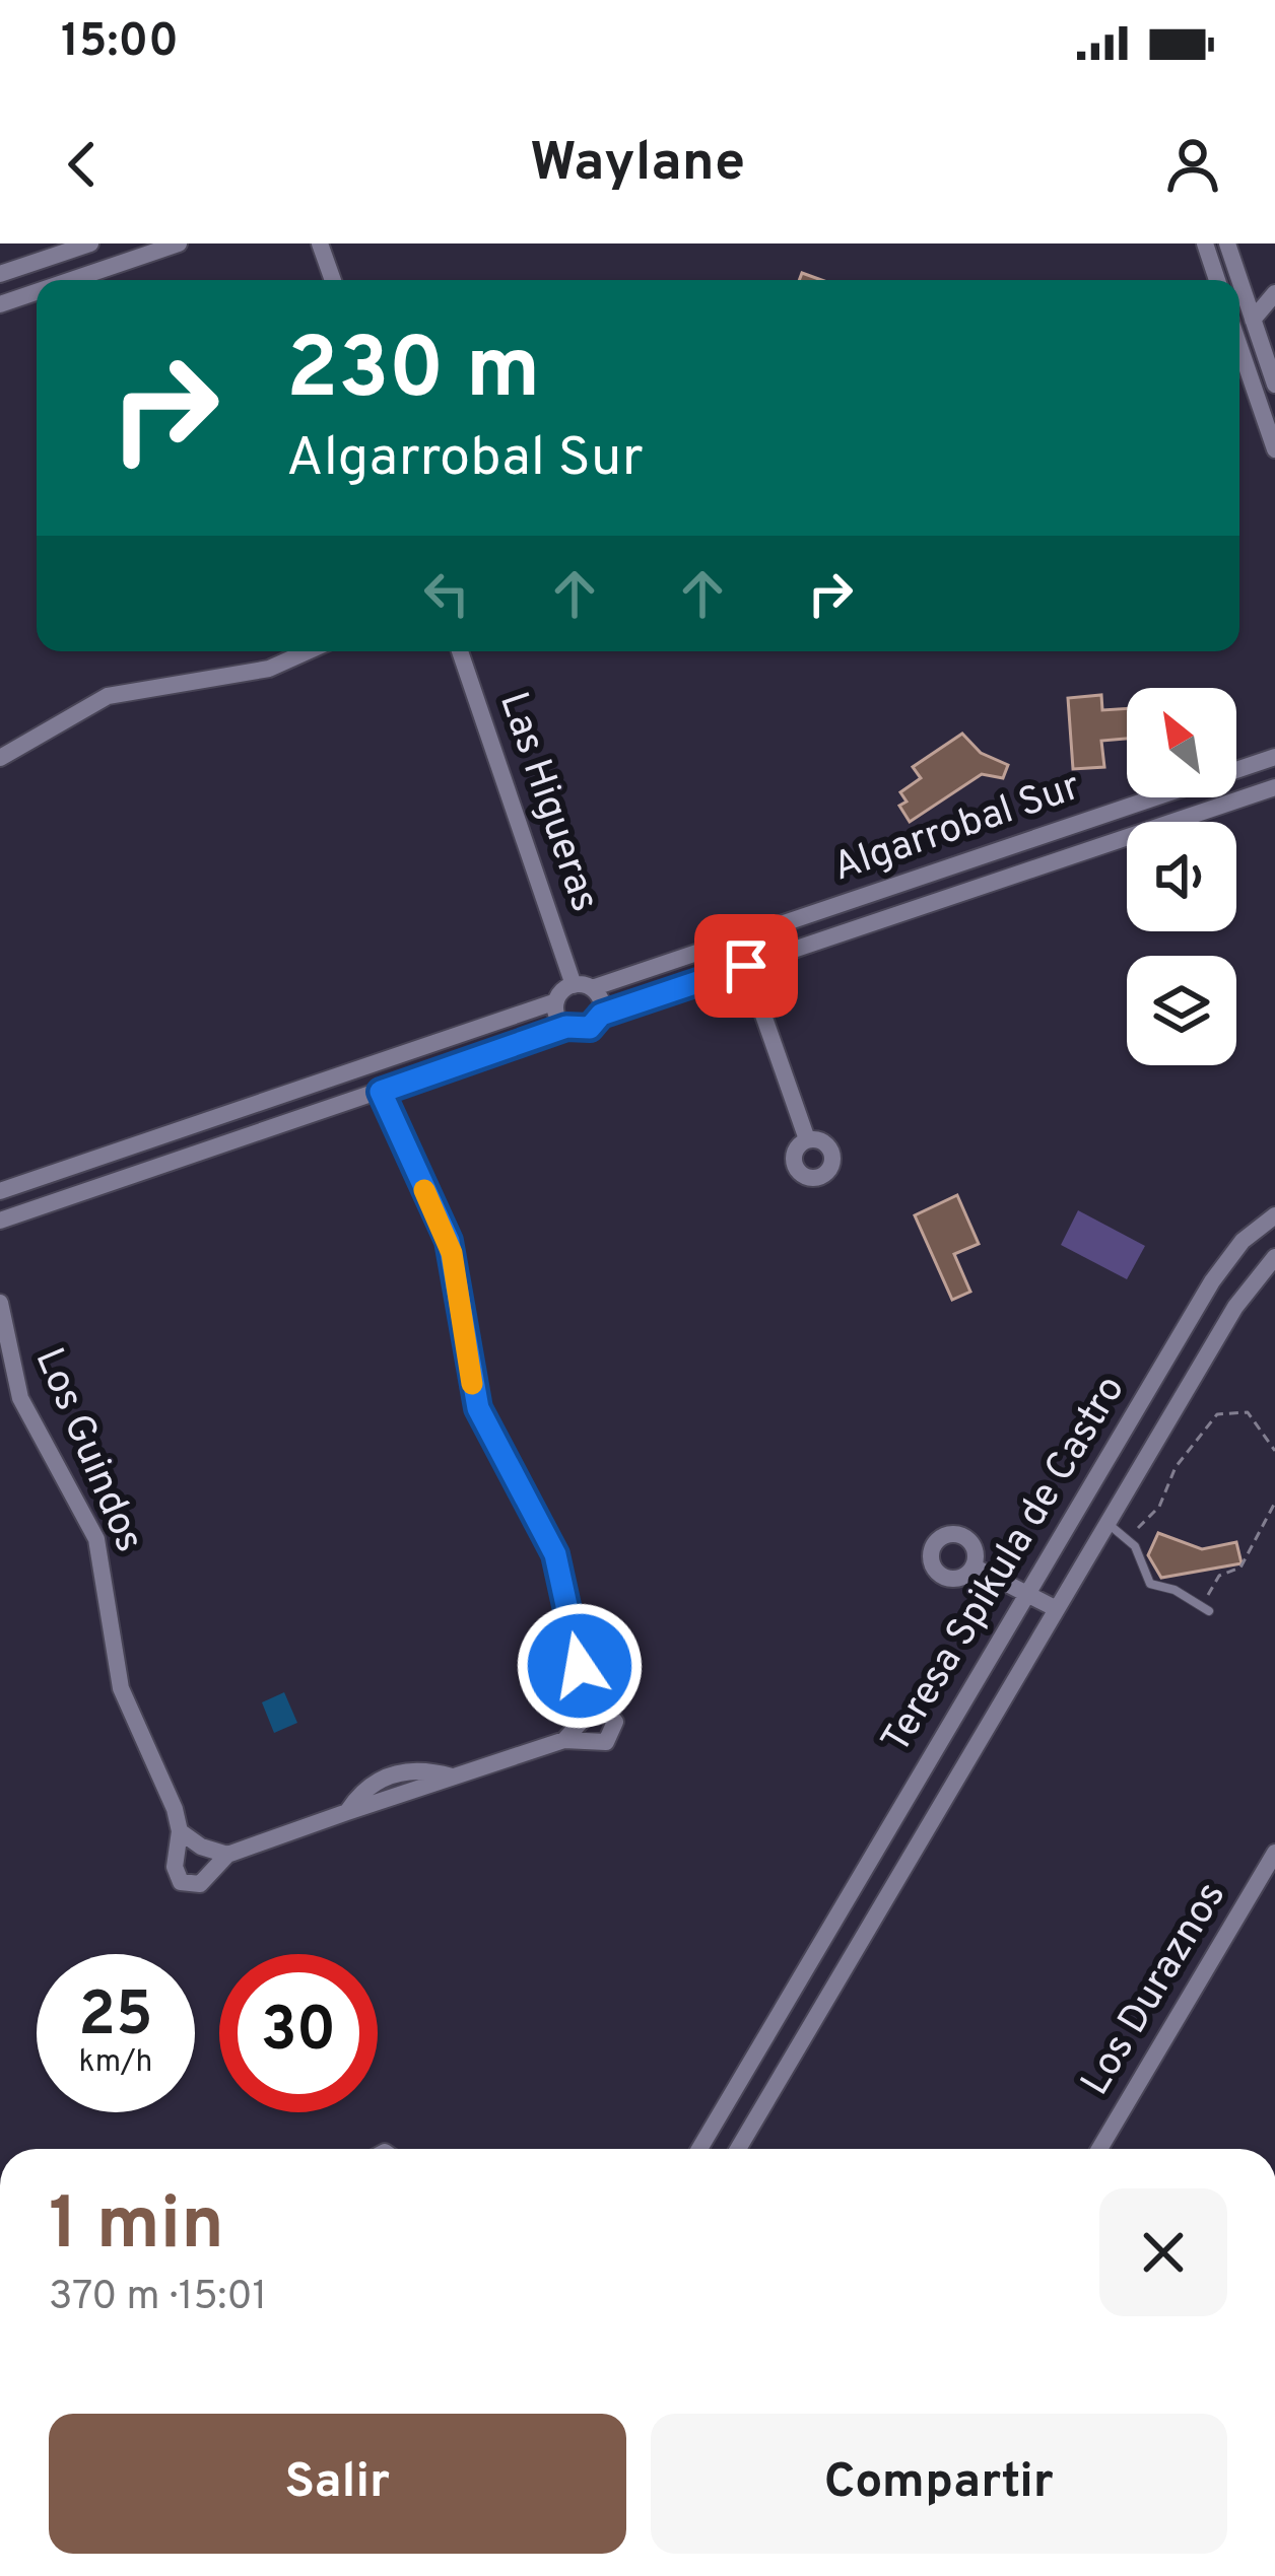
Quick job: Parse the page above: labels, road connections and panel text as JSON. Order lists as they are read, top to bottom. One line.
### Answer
{"streets":{"street":["Las Higueras","Algarrobal Sur","Los Guindos","Teresa Spikula de Castro","Los Duraznos"]},"crossings":[["Las Higueras","Algarrobal Sur"]],"north":"top left","page":{"status":"15:00","header":"Waylane","turn":["230 m","Algarrobal Sur"],"speed":"25 km/h","limit":"30","heading":["1 min","370 m · 15:01"],"buttons":["Salir","Compartir"]}}
